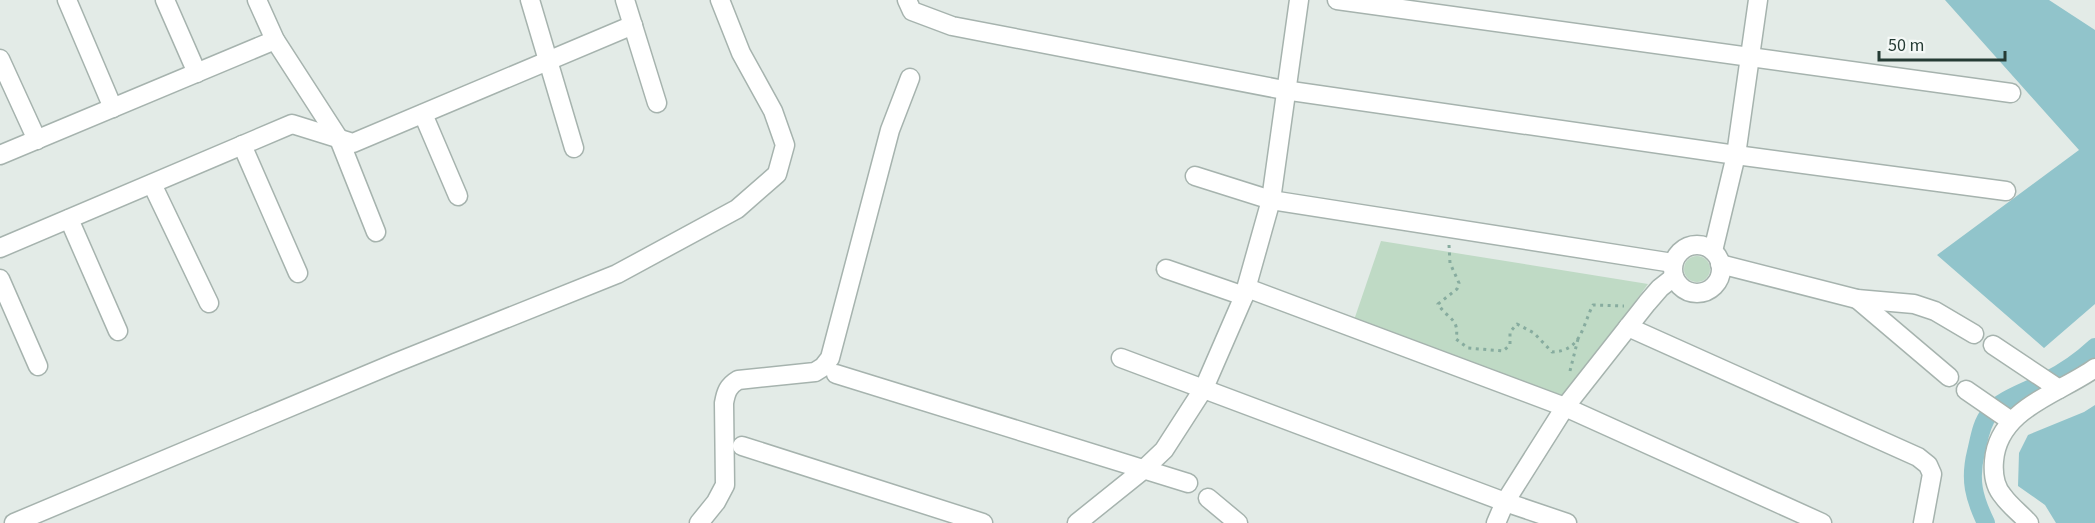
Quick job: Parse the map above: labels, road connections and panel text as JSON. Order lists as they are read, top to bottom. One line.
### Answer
{"scale_bar":"50 m"}
